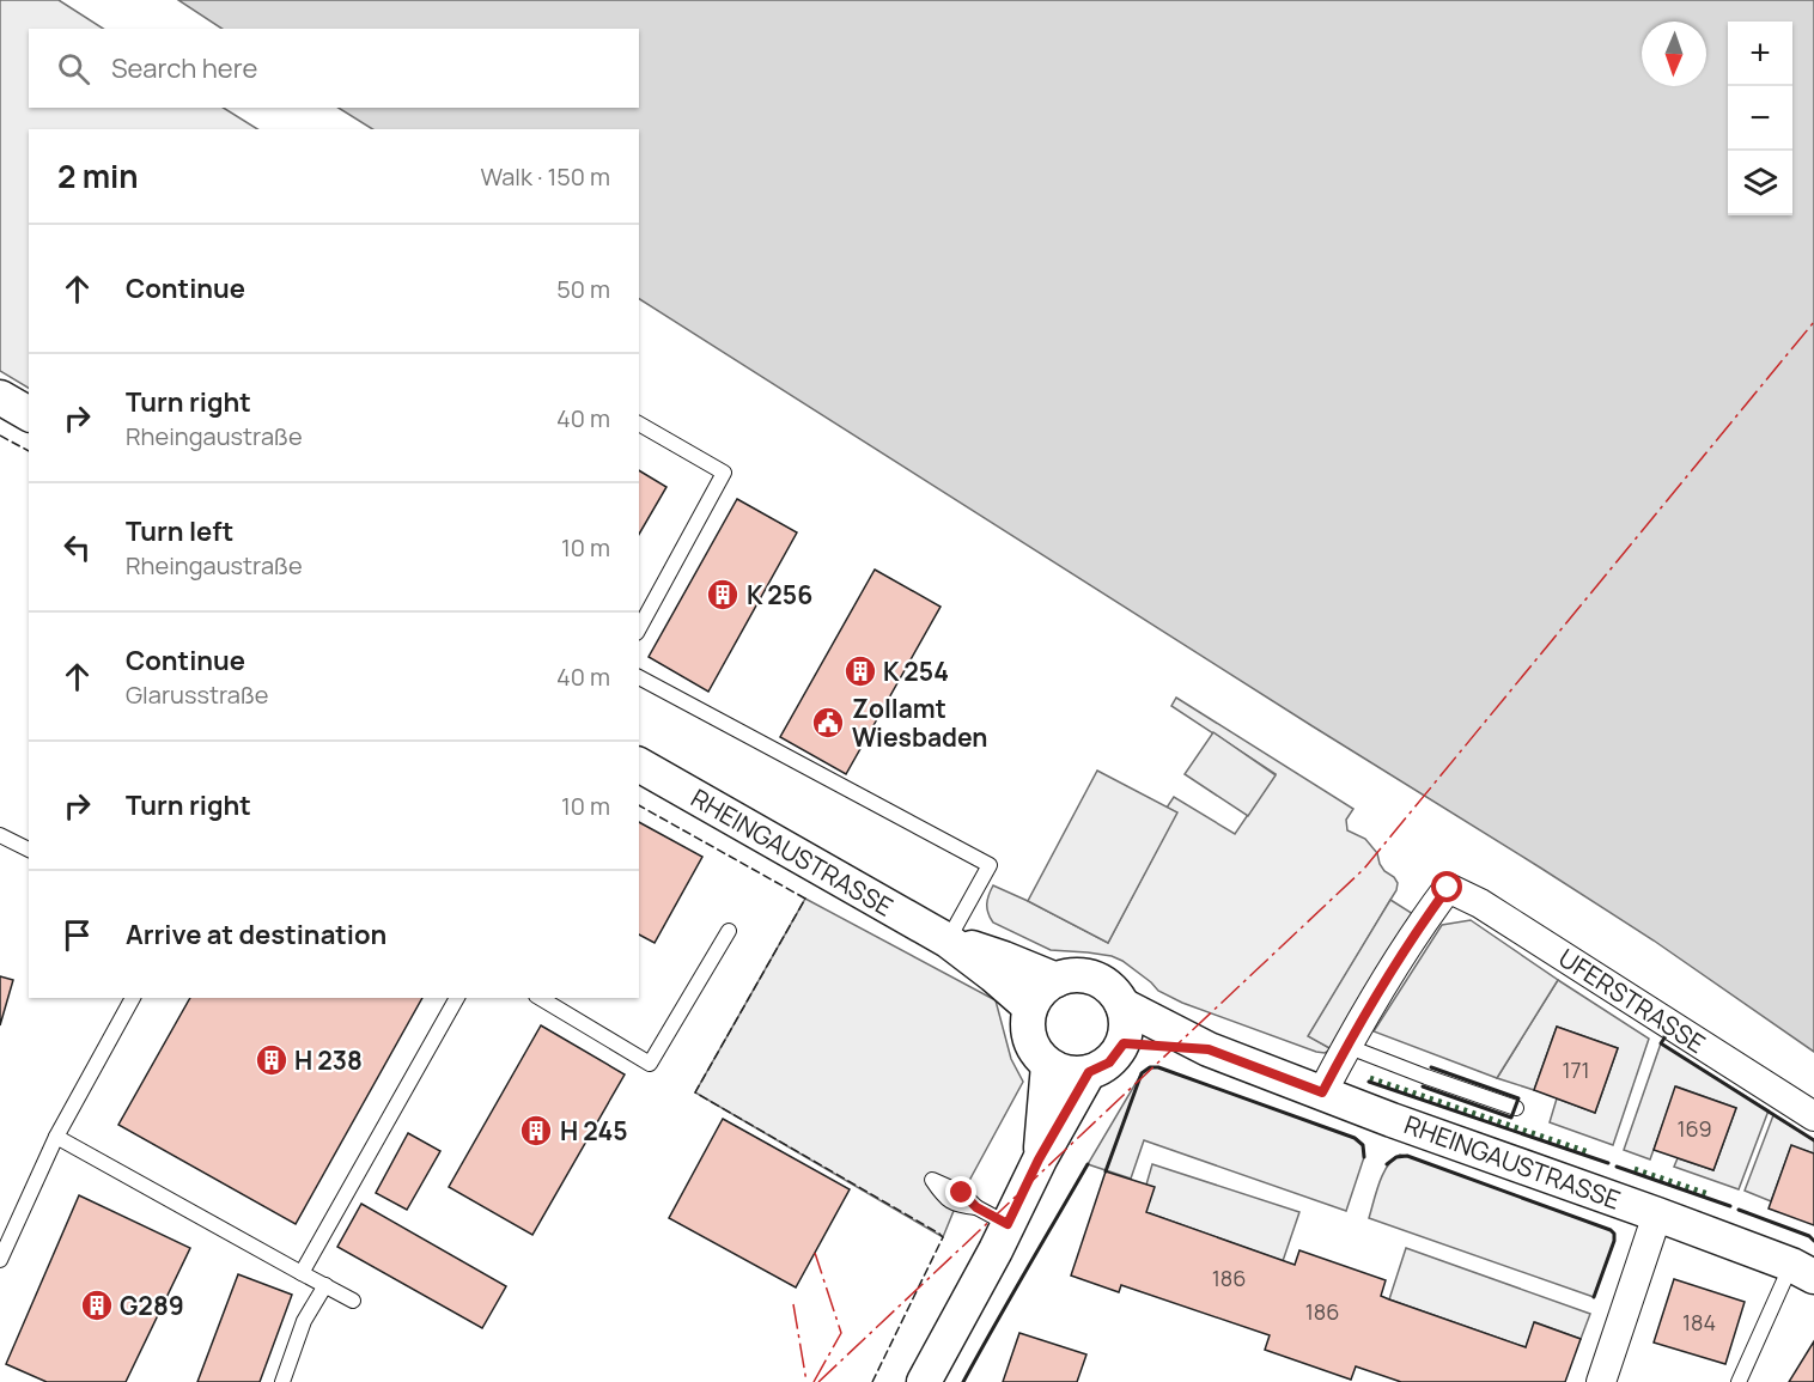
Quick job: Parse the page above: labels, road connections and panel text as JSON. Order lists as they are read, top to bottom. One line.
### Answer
{"streets":{"street":["RHEINGAUSTRASSE","UFERSTRASSE"]},"places":{"building":["K 256","K 254","H 238","H 245","G289"],"public building":["Zollamt Wiesbaden"]},"house_numbers":["171","169","186","186","184"],"north":"bottom","page":{"map_buttons":["+","−"],"search":"Search here","heading":["2 min","Walk · 150 m"],"list":[["Continue","50 m"],["Turn right","Rheingaustraße","40 m"],["Turn left","Rheingaustraße","10 m"],["Continue","Glarusstraße","40 m"],["Turn right","10 m"],"Arrive at destination"]}}
